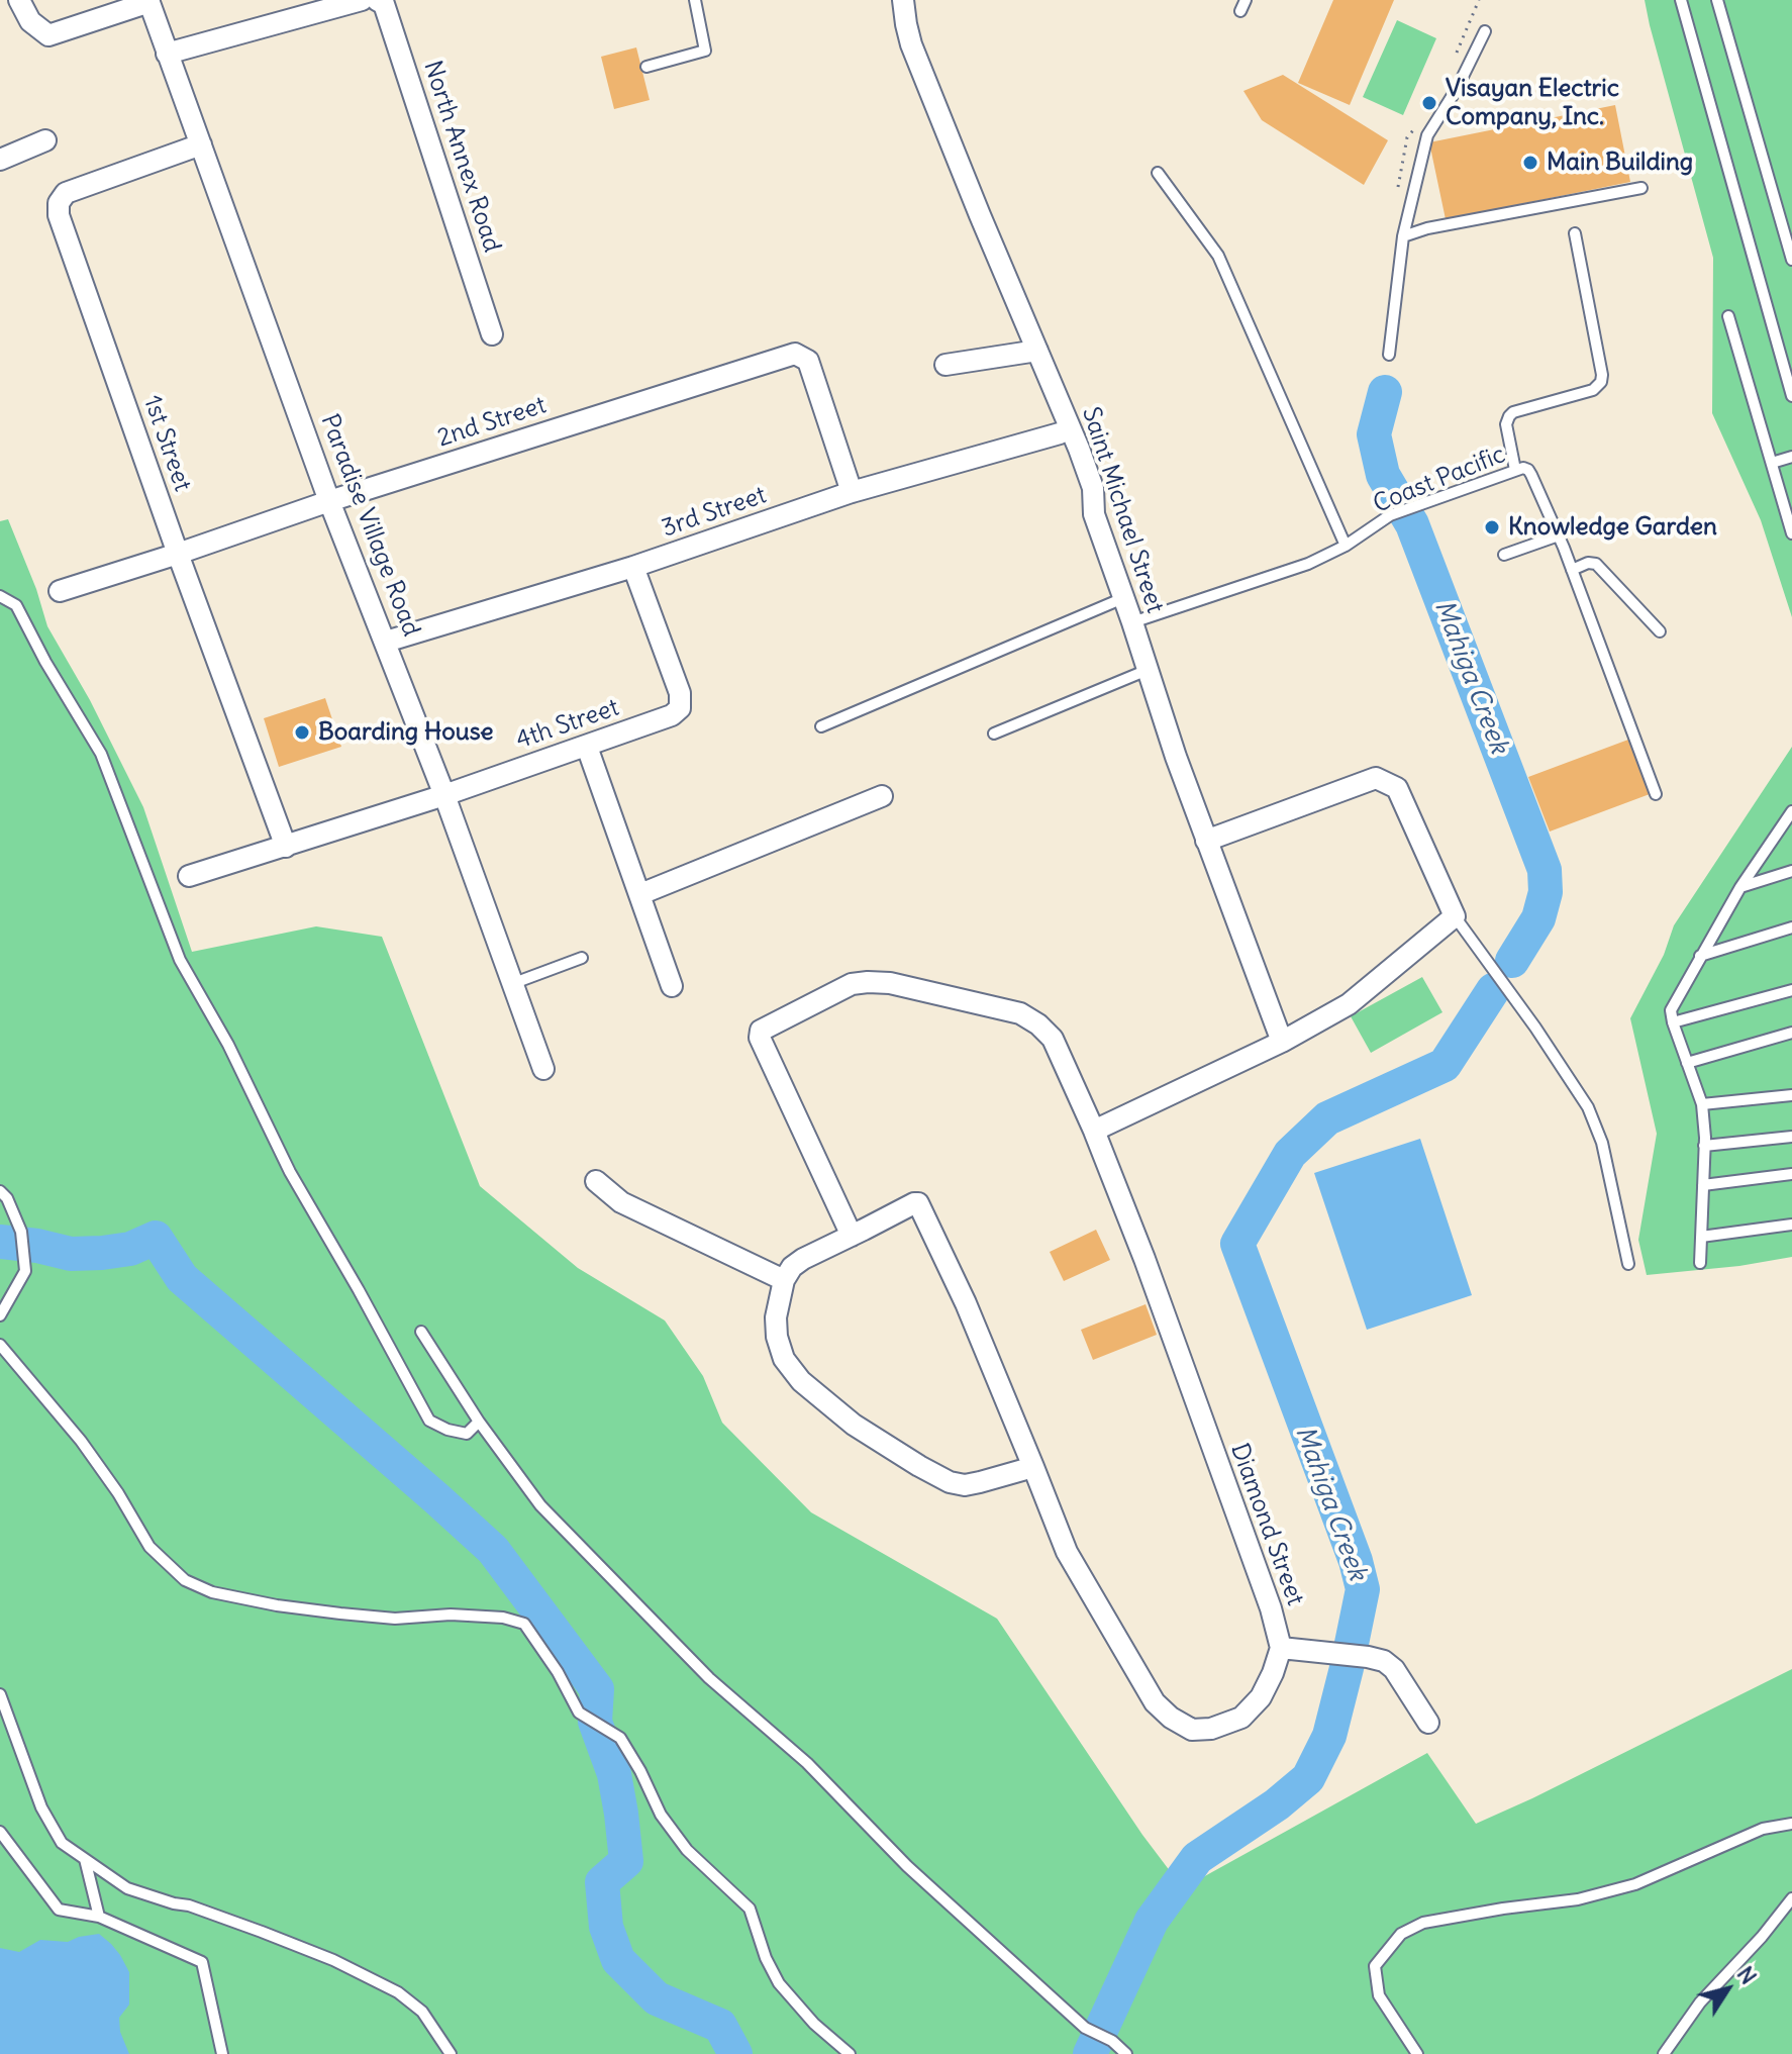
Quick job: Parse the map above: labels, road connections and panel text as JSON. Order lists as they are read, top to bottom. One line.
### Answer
{"streets":{"street":["North Annex Road","2nd Street","1st Street","Saint Michael Street","3rd Street","Paradise Village Road","4th Street","Diamond Street"],"lane":["Coast Pacific"]},"crossings":[["2nd Street","1st Street"],["2nd Street","3rd Street"],["2nd Street","Paradise Village Road"],["1st Street","Paradise Village Road"],["1st Street","4th Street"],["Coast Pacific","Saint Michael Street"],["3rd Street","Paradise Village Road"],["3rd Street","4th Street"],["Paradise Village Road","4th Street"]],"water":["Mahiga Creek"],"places":["Visayan Electric Company, Inc.","Main Building","Knowledge Garden","Boarding House"],"north":"top right"}
